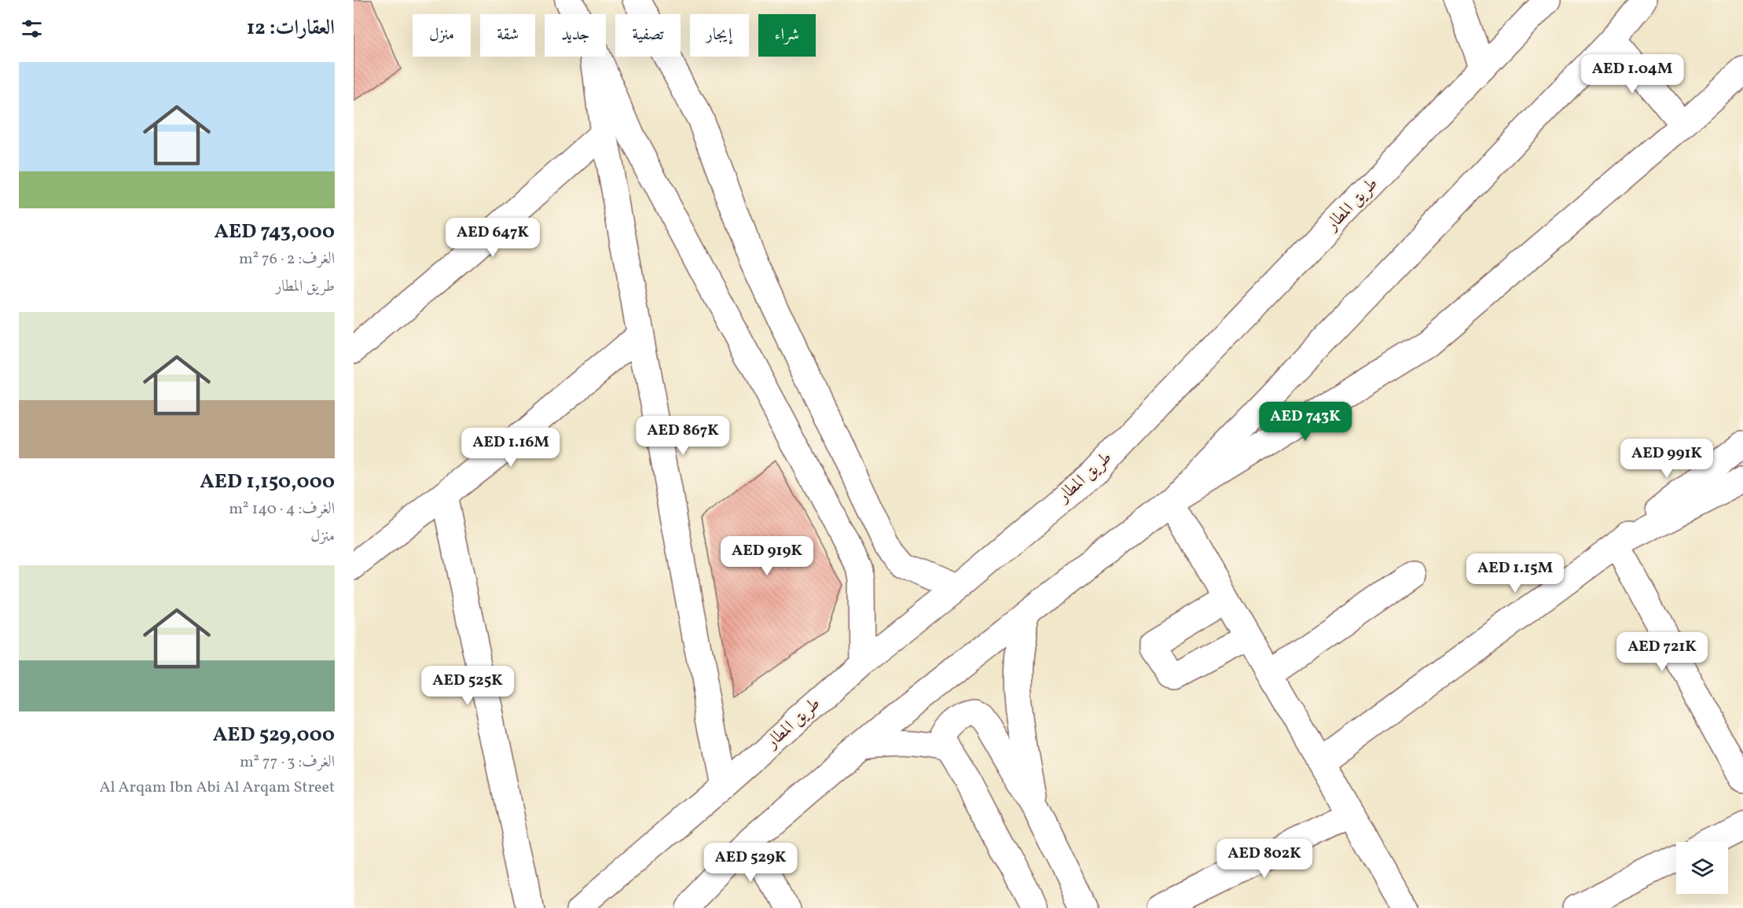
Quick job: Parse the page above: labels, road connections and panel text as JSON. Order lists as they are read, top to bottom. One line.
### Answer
{"streets":{"main road":["طريق المطار"]},"page":{"heading":"العقارات: 12","chip":["شراء","إيجار","تصفية","جديد","شقة","منزل"],"price":["AED 1.04M","AED 647K","AED 743K","AED 867K","AED 1.16M","AED 991K","AED 919K","AED 1.15M","AED 721K","AED 525K","AED 802K","AED 529K"],"list":[{"name":"AED 743,000","note":"الغرف: 2 · 76 m² · طريق المطار"},{"name":"AED 1,150,000","note":"الغرف: 4 · 140 m² · منزل"},{"name":"AED 529,000","note":"الغرف: 3 · 77 m² · Al Arqam Ibn Abi Al Arqam Street"}]}}
